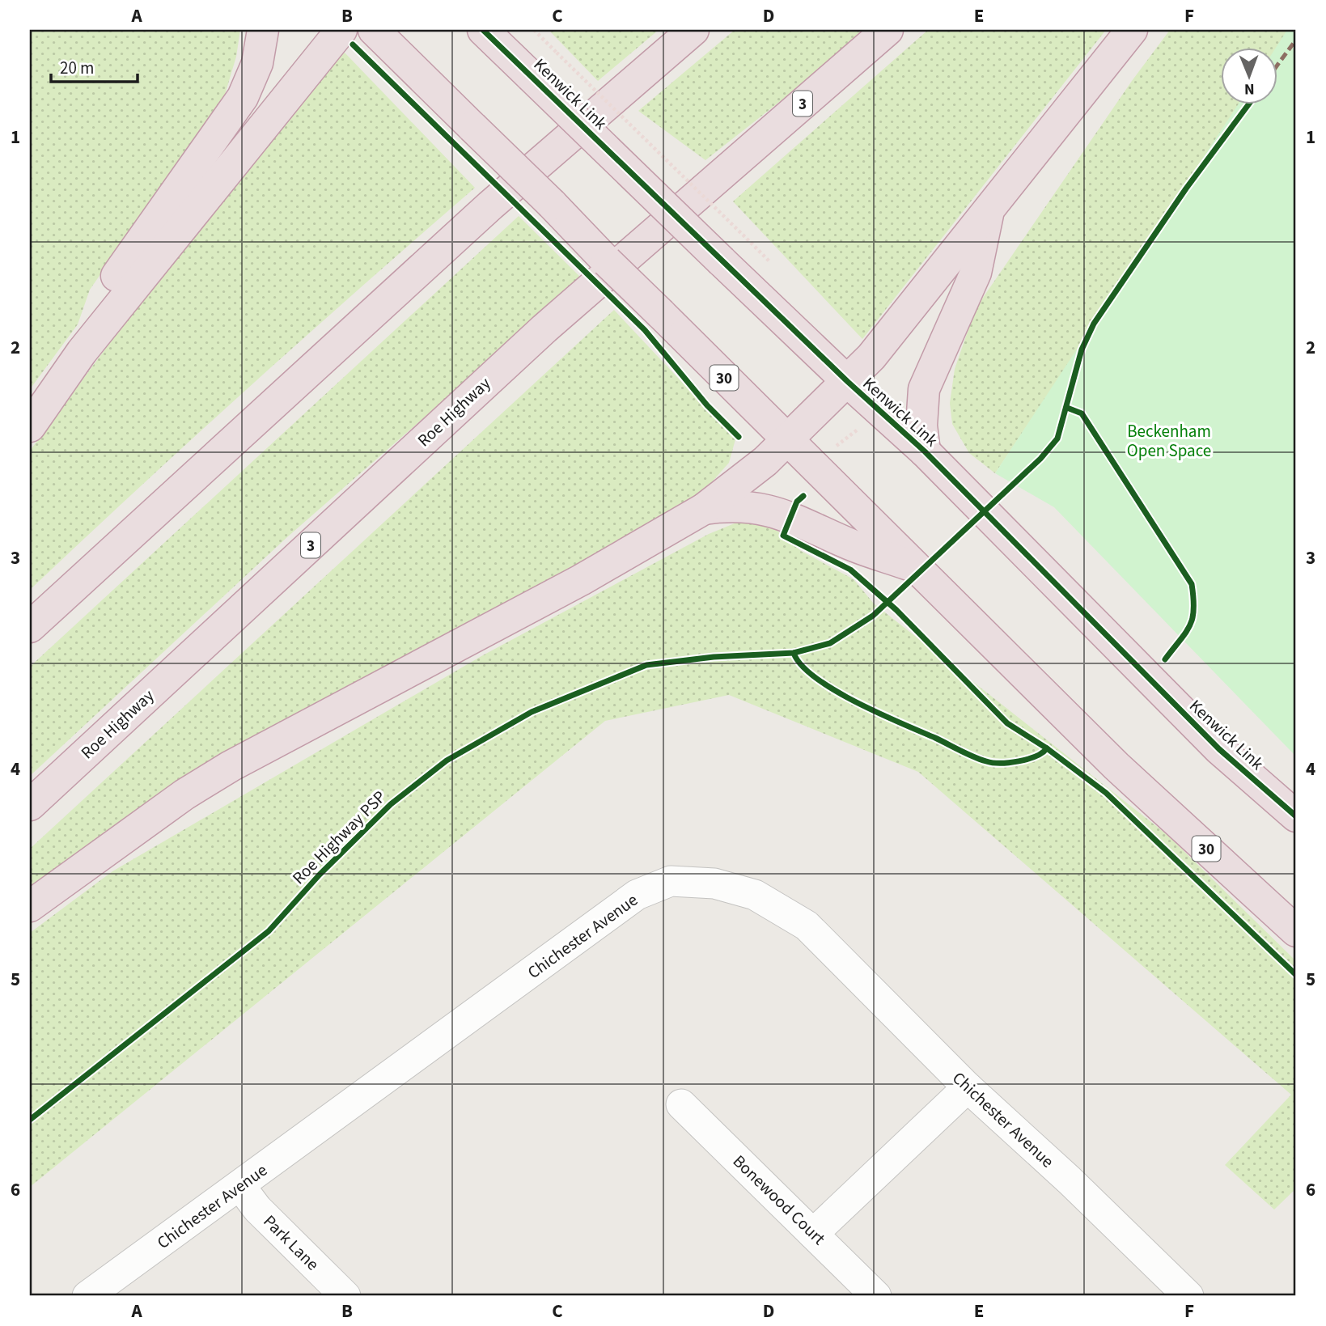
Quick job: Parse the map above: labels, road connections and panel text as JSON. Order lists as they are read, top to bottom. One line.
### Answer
{"streets":{"highway":["Kenwick Link","3","30","Roe Highway"],"street":["Chichester Avenue","Bonewood Court","Park Lane"],"cycle path":["Roe Highway PSP"]},"crossings":[["Chichester Avenue","Park Lane"]],"parks":["Beckenham Open Space"],"scale_bar":"20 m","north":"bottom","grid":{"columns":["A","B","C","D","E","F"],"rows":["1","2","3","4","5","6"]}}
